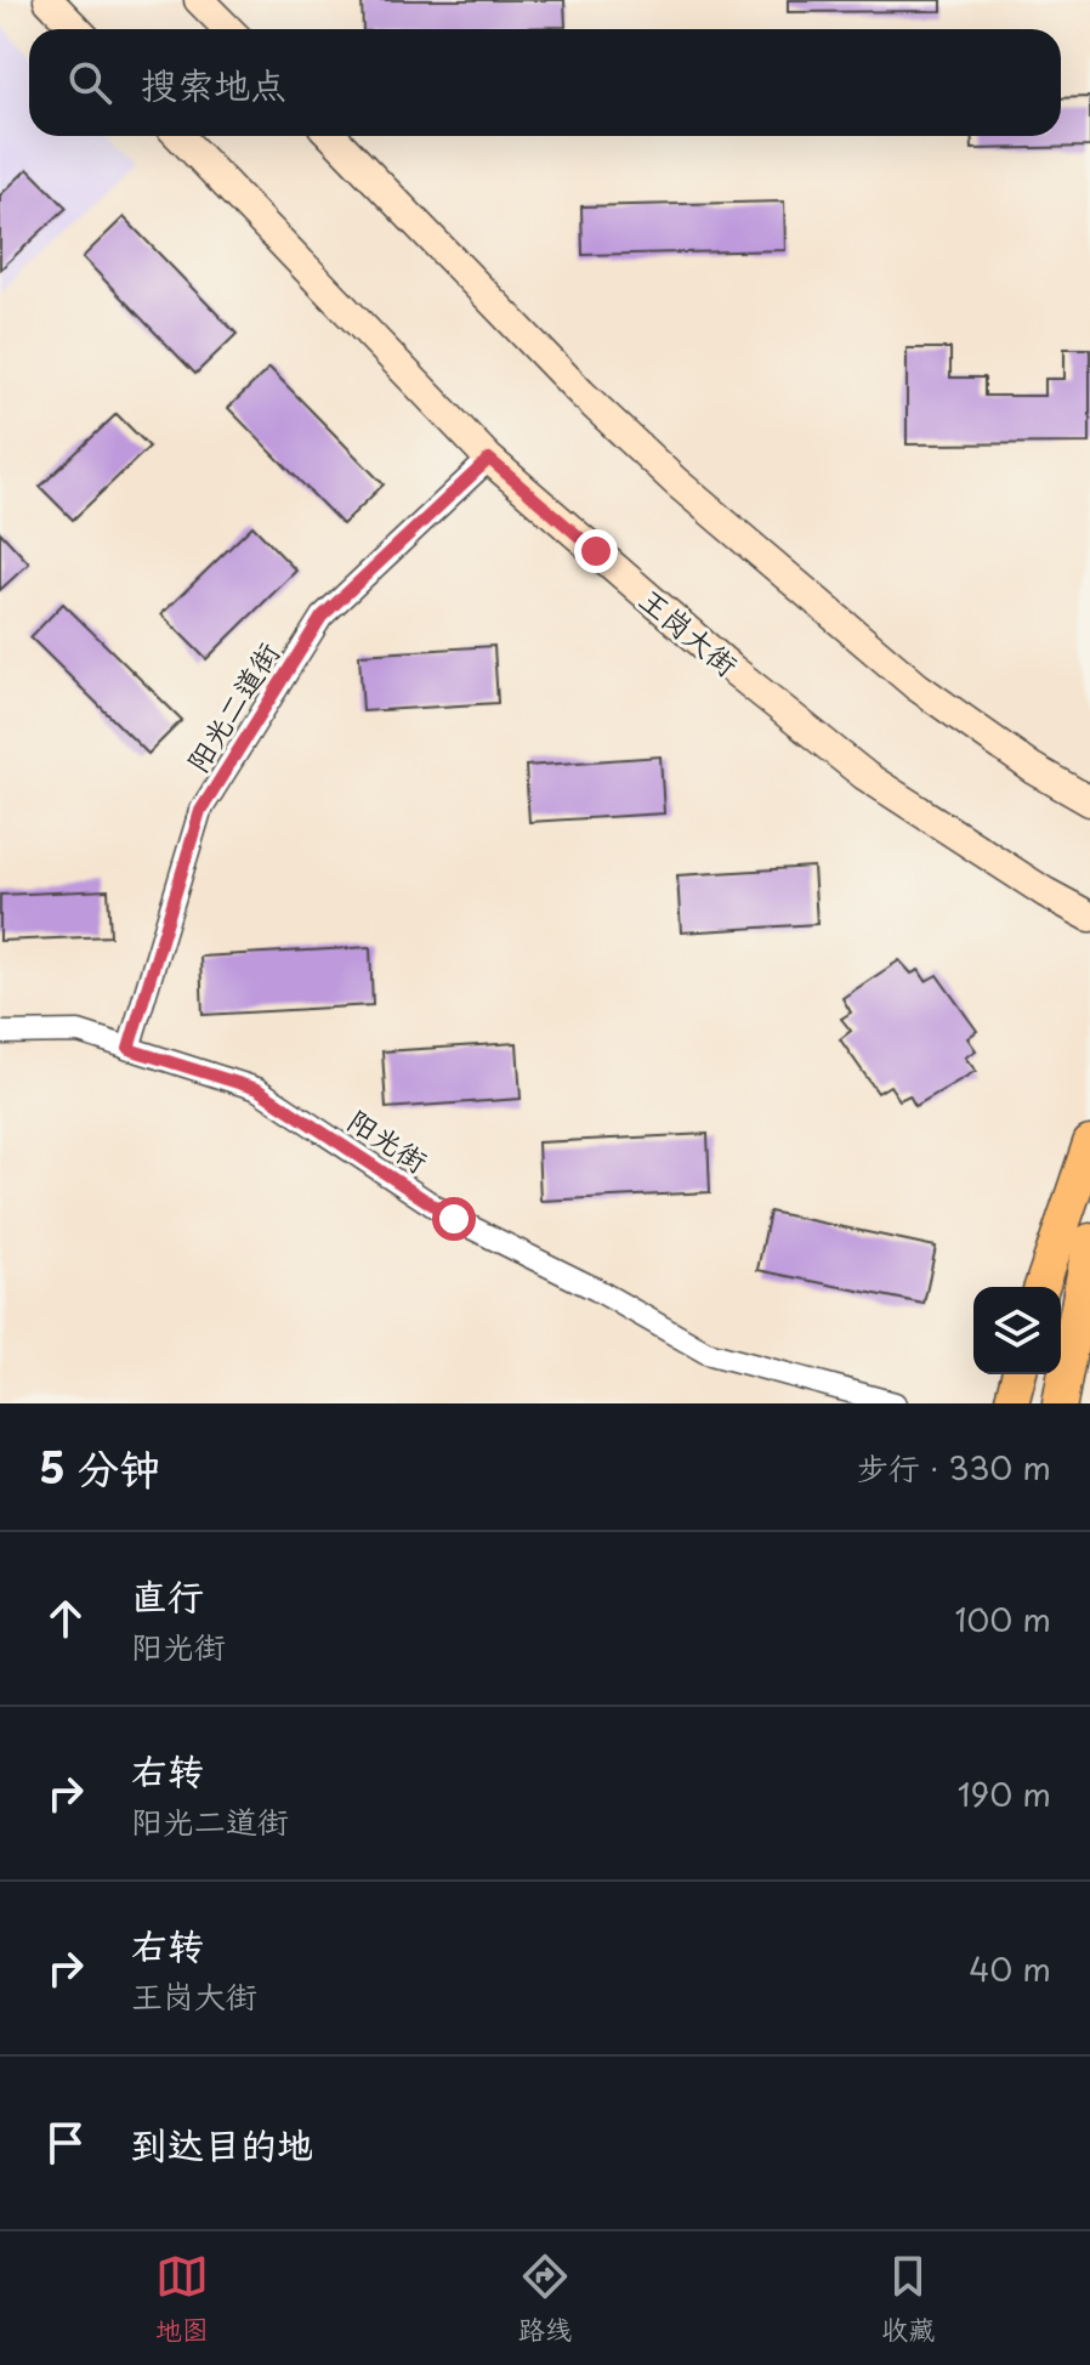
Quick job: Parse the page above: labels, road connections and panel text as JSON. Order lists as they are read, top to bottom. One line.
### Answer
{"streets":{"main road":["王岗大街"],"street":["阳光二道街","阳光街"]},"crossings":[["王岗大街","阳光二道街"],["阳光二道街","阳光街"]],"page":{"search":"搜索地点","heading":["5 分钟","步行 · 330 m"],"list":[["直行","阳光街","100 m"],["右转","阳光二道街","190 m"],["右转","王岗大街","40 m"],"到达目的地"],"nav":["地图","路线","收藏"]}}
